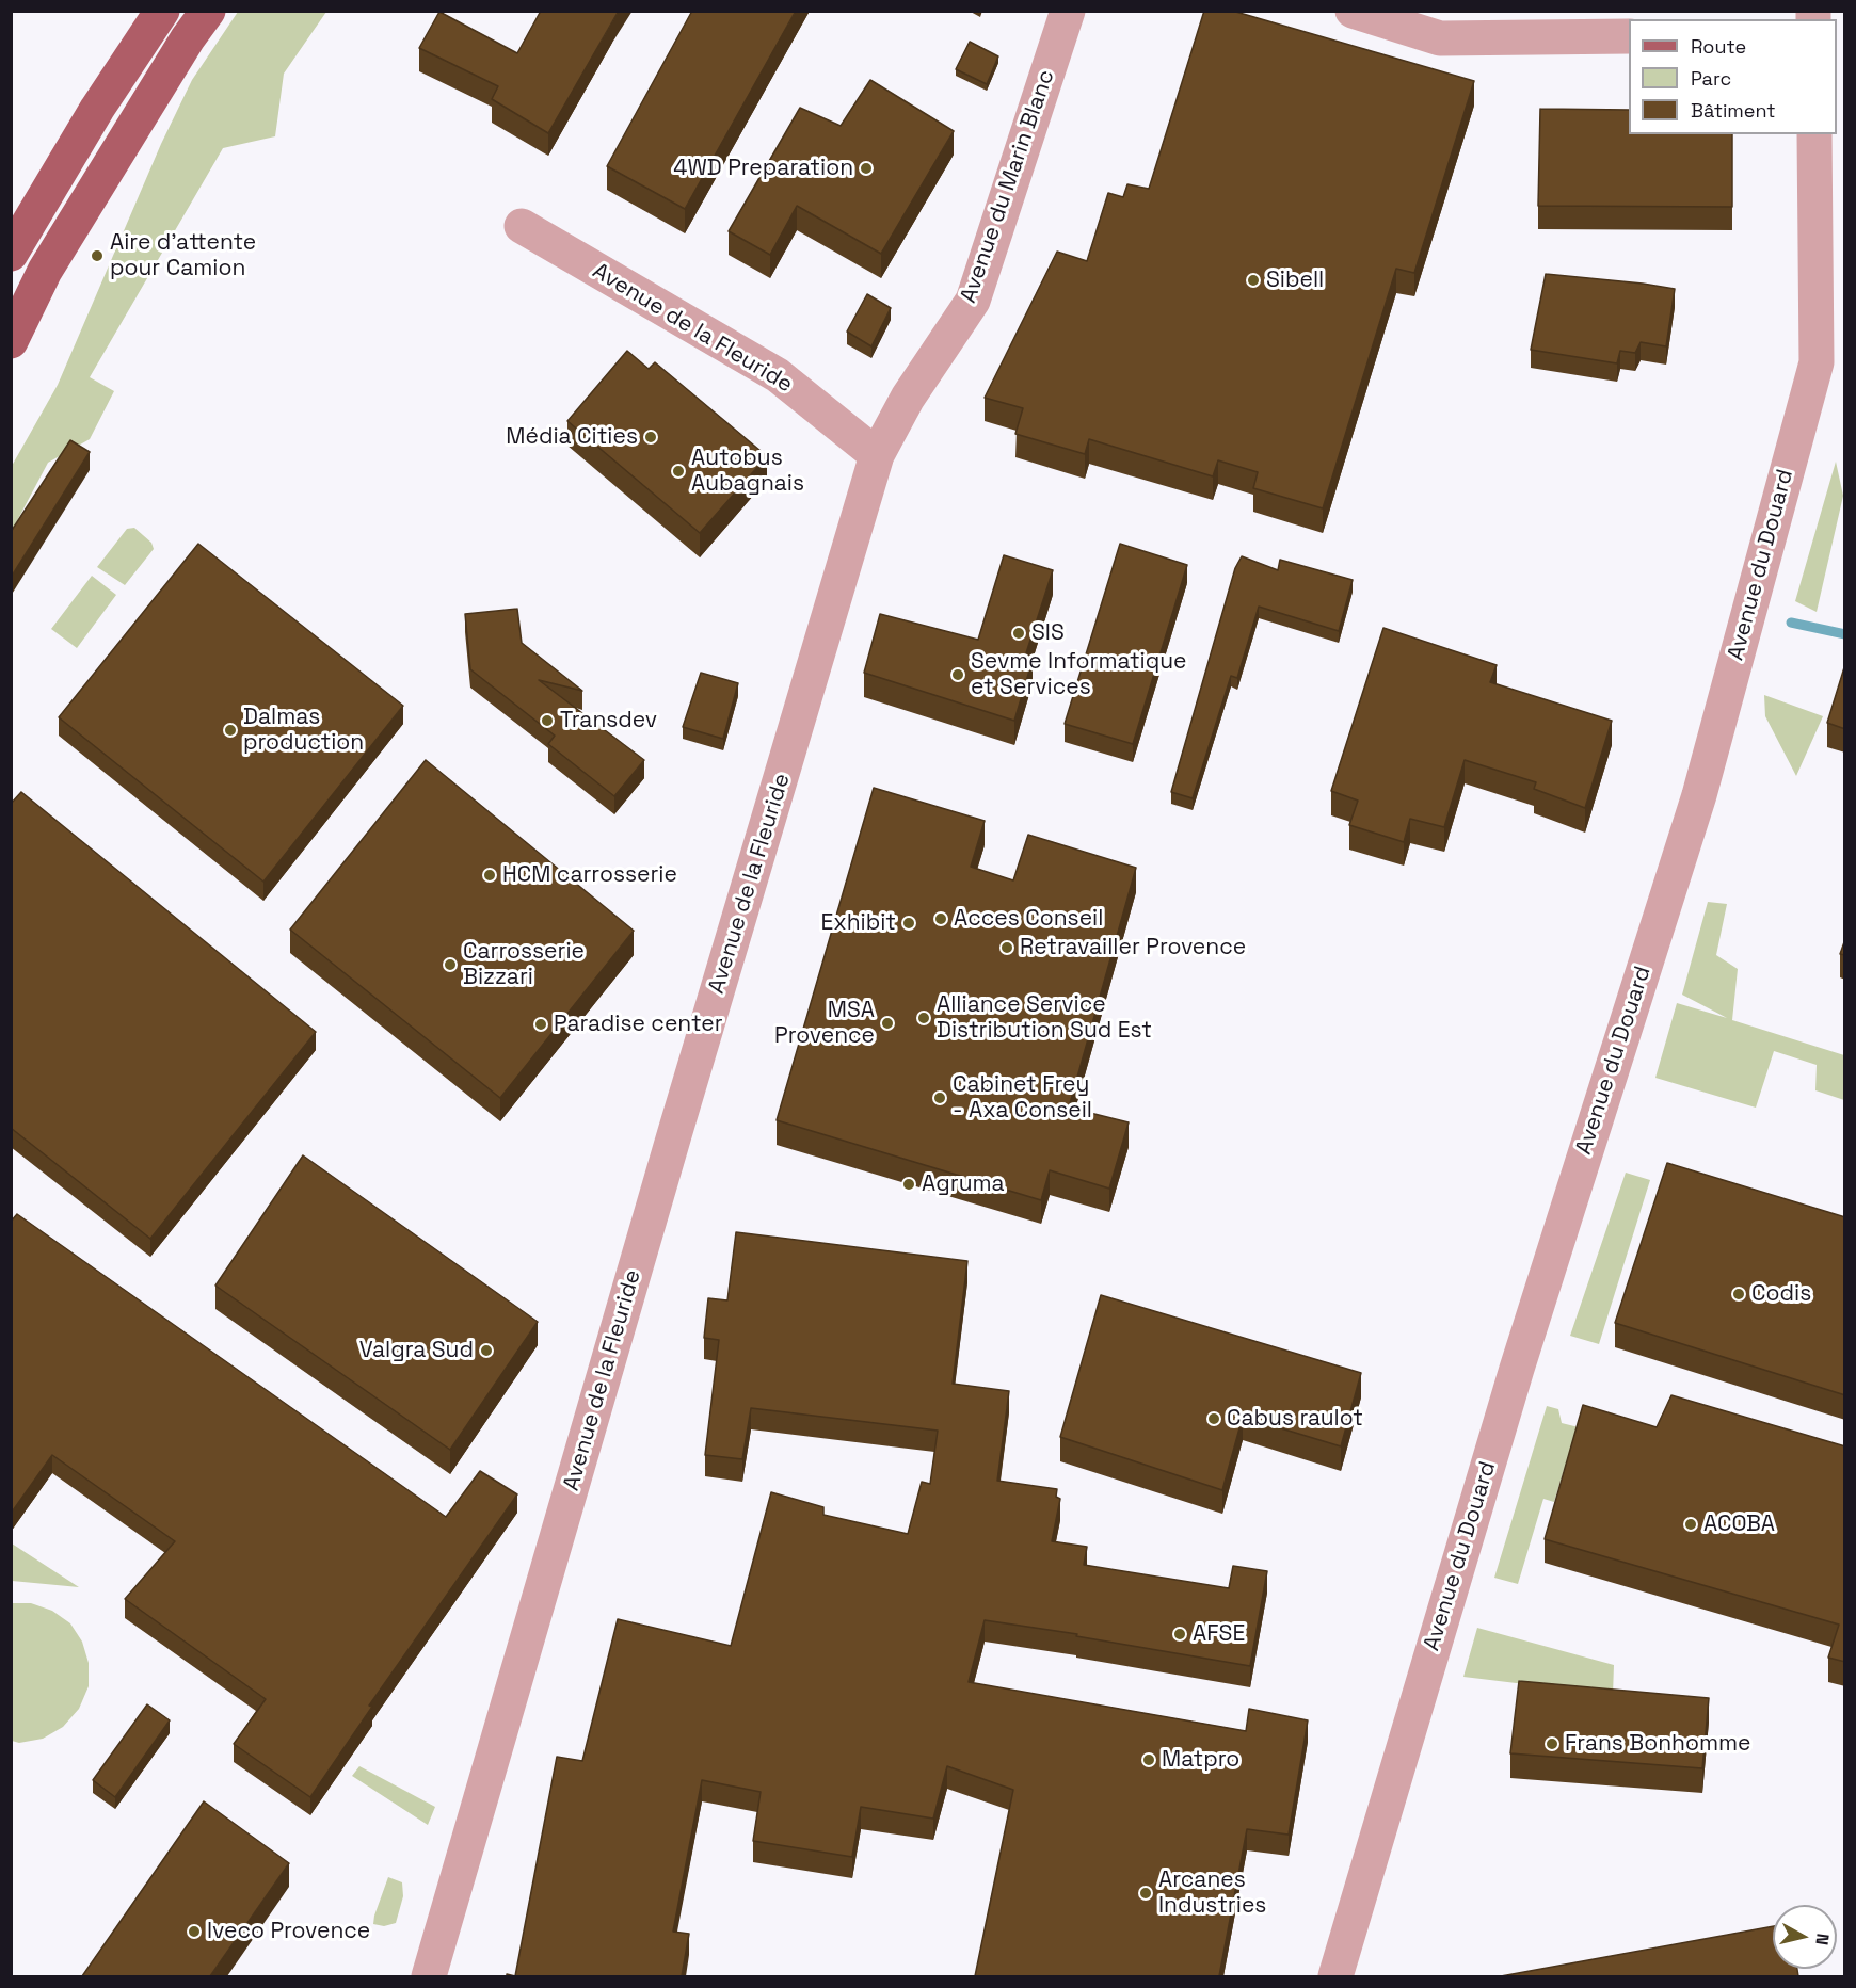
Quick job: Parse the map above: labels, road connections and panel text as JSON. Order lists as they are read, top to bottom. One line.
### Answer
{"streets":{"street":["Avenue du Marin Blanc","Avenue de la Fleuride","Avenue du Douard"]},"crossings":[["Avenue du Marin Blanc","Avenue de la Fleuride"]],"places":["4WD Preparation","Aire d'attente pour Camion","Sibell","Média Cities","Autobus Aubagnais","SIS","Sevme Informatique et Services","Transdev","Dalmas production","HCM carrosserie","Acces Conseil","Exhibit","Retravailler Provence","Carrosserie Bizzari","Alliance Service Distribution Sud Est","MSA Provence","Paradise center","Cabinet Frey - Axa Conseil","Agruma","Codis","Valgra Sud","Cabus raulot","ACOBA","AFSE","Frans Bonhomme","Matpro","Arcanes Industries","Iveco Provence"],"legend":["Route","Parc","Bâtiment"],"north":"right"}
